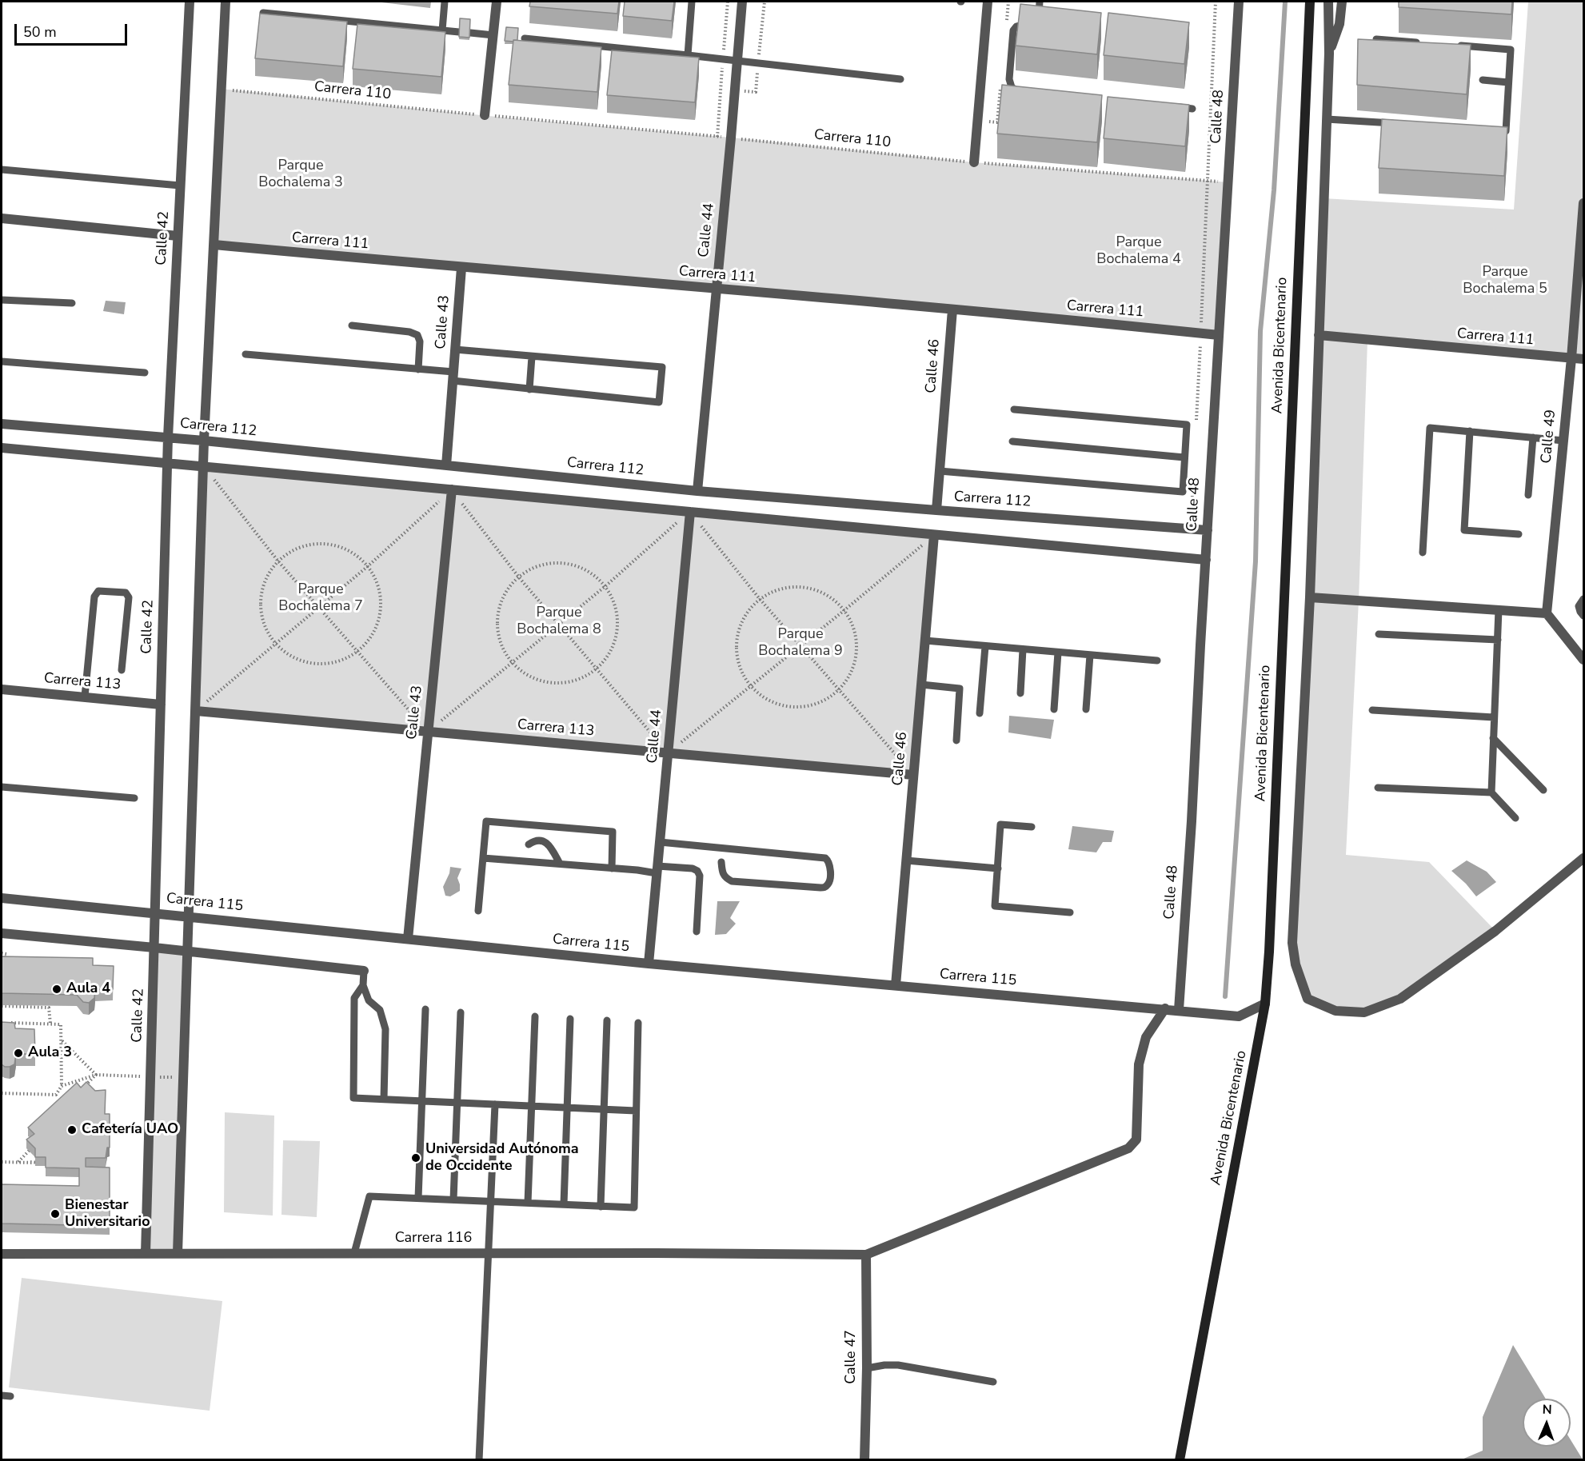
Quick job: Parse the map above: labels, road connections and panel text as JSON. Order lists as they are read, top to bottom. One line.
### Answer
{"streets":{"main road":["Avenida Bicentenario"],"street":["Calle 48","Calle 44","Calle 42","Carrera 111","Calle 43","Calle 46","Carrera 112","Calle 49","Carrera 113","Carrera 115","Carrera 116","Calle 47"],"path":["Carrera 110"]},"crossings":[["Calle 48","Carrera 111"],["Calle 48","Carrera 112"],["Calle 48","Carrera 115"],["Calle 44","Carrera 111"],["Calle 44","Carrera 112"],["Calle 44","Carrera 113"],["Calle 44","Carrera 115"],["Calle 42","Carrera 112"],["Calle 42","Carrera 113"],["Calle 42","Carrera 115"],["Calle 42","Carrera 116"],["Carrera 111","Calle 43"],["Carrera 111","Calle 46"],["Carrera 111","Calle 49"],["Calle 43","Carrera 112"],["Calle 43","Carrera 113"],["Calle 43","Carrera 115"],["Avenida Bicentenario","Carrera 115"],["Calle 46","Carrera 112"],["Calle 46","Carrera 113"],["Calle 46","Carrera 115"],["Carrera 116","Calle 47"]],"parks":["Parque Bochalema 3","Parque Bochalema 4","Parque Bochalema 5","Parque Bochalema 7","Parque Bochalema 8","Parque Bochalema 9"],"places":["Aula 4","Aula 3","Cafetería UAO","Universidad Autónoma de Occidente","Bienestar Universitario"],"scale_bar":"50 m","north":"top"}
